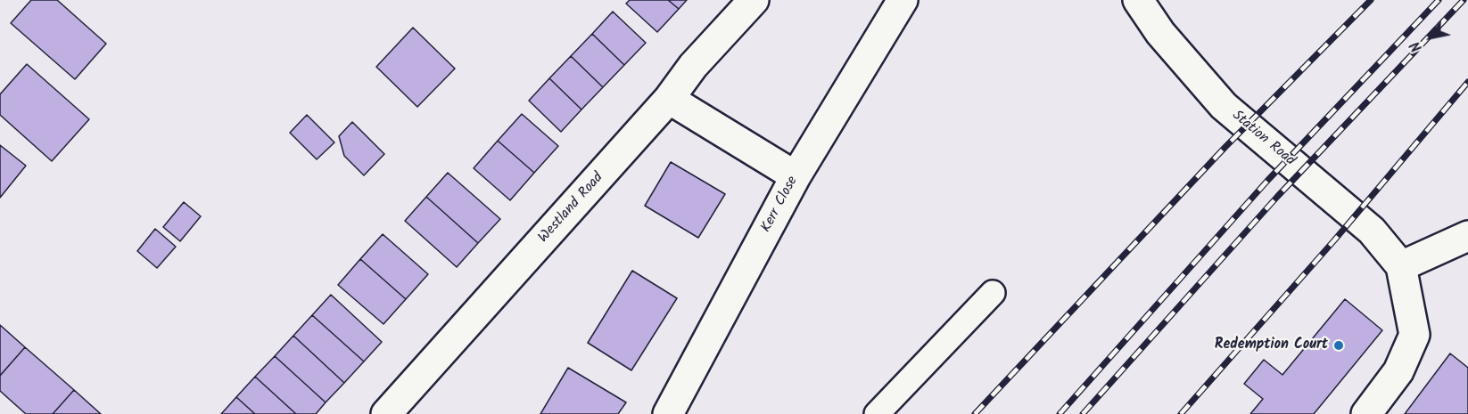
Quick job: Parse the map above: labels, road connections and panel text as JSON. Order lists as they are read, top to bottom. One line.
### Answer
{"streets":{"street":["Station Road","Kerr Close","Westland Road"]},"places":["Redemption Court"],"north":"bottom left"}
